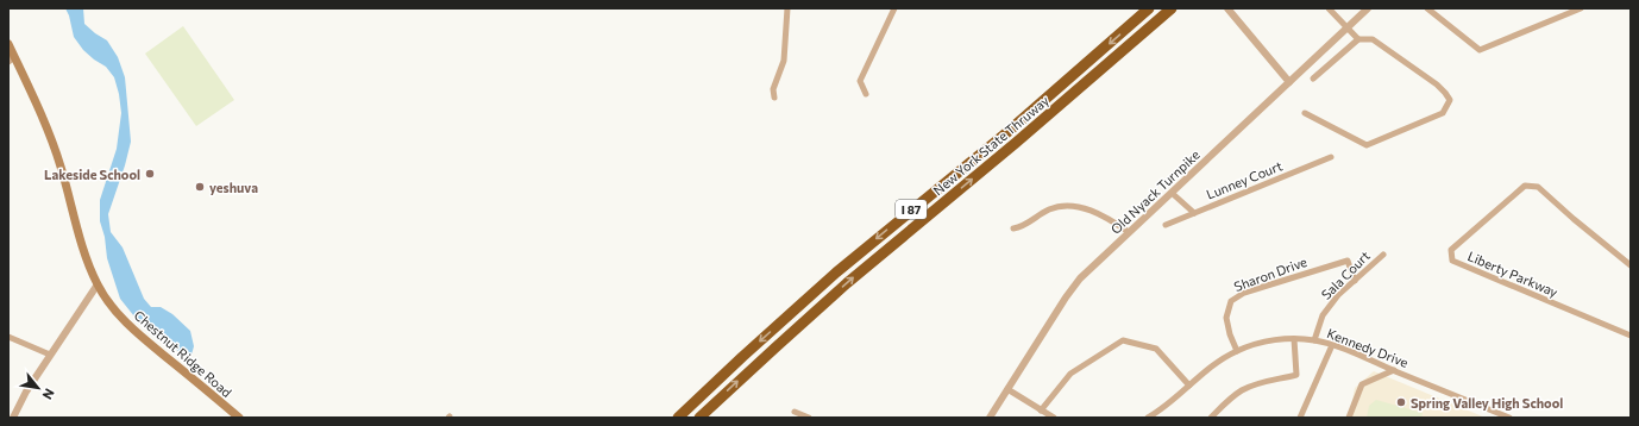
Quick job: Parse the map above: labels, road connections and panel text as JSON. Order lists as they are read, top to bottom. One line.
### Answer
{"streets":{"highway":["New York State Thruway","I 87"],"main road":["Chestnut Ridge Road"],"street":["Lunney Court","Old Nyack Turnpike","Sharon Drive","Liberty Parkway","Sala Court","Kennedy Drive"]},"crossings":[["Sharon Drive","Sala Court"],["Sharon Drive","Kennedy Drive"],["Sala Court","Kennedy Drive"]],"places":["Lakeside School","yeshuva","Spring Valley High School"],"north":"bottom right"}
